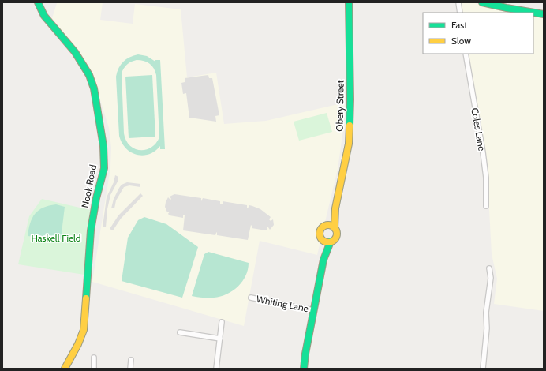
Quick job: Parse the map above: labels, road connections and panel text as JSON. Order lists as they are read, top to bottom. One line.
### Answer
{"streets":{"main road":["Obery Street","Nook Road"],"street":["Coles Lane","Whiting Lane"]},"crossings":[["Obery Street","Whiting Lane"]],"parks":["Haskell Field"],"legend":["Fast","Slow"]}
